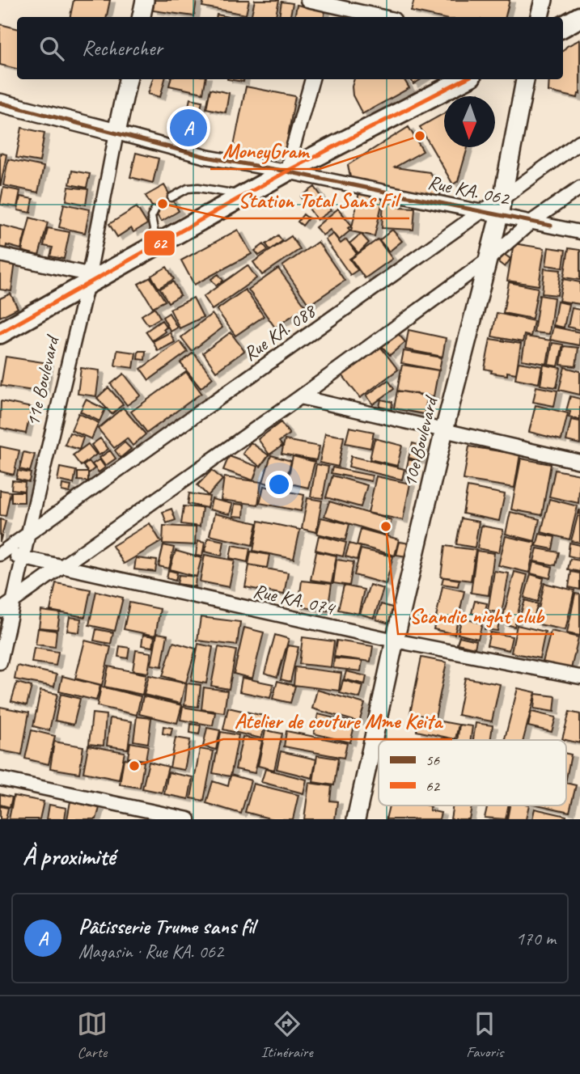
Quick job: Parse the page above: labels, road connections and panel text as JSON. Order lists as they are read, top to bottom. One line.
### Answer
{"streets":{"main road":["11e Boulevard","10e Boulevard"],"street":["Rue KA. 062","Rue KA. 088","Rue KA. 074"]},"crossings":[["Rue KA. 062","Rue KA. 088"],["Rue KA. 062","11e Boulevard"],["Rue KA. 062","10e Boulevard"],["Rue KA. 088","11e Boulevard"],["Rue KA. 088","10e Boulevard"],["Rue KA. 088","Rue KA. 074"],["11e Boulevard","Rue KA. 074"],["10e Boulevard","Rue KA. 074"]],"places":["MoneyGram","Station Total Sans Fil","Scandic night club","Atelier de couture Mme Keita"],"lines":["transit line 62","transit line 56"],"legend":["56","62"],"north":"bottom","page":{"search":"Rechercher","pins":"A","heading":"À proximité","list":[{"mark":"A","name":"Pâtisserie Trume sans fil","note":"Magasin · Rue KA. 062","value":"170 m"}],"nav":["Carte","Itinéraire","Favoris"]}}
